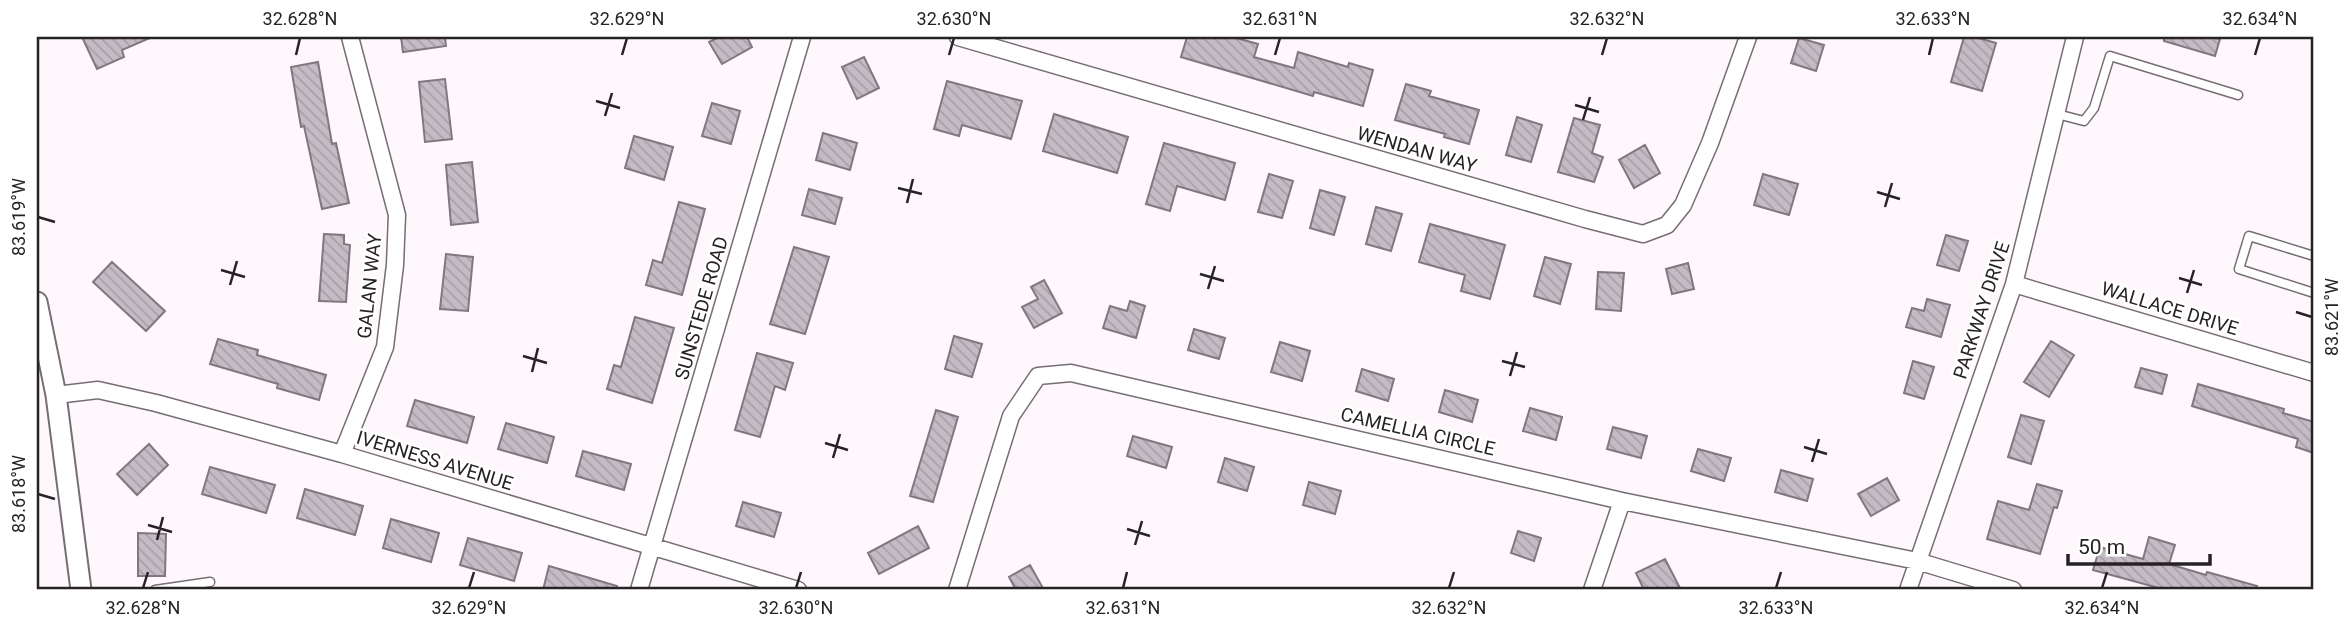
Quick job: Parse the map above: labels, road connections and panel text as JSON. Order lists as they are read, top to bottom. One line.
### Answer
{"streets":{"street":["WENDAN WAY","GALAN WAY","SUNSTEDE ROAD","WALLACE DRIVE","PARKWAY DRIVE","CAMELLIA CIRCLE","IVERNESS AVENUE"]},"crossings":[["GALAN WAY","IVERNESS AVENUE"],["SUNSTEDE ROAD","IVERNESS AVENUE"],["WALLACE DRIVE","PARKWAY DRIVE"],["PARKWAY DRIVE","CAMELLIA CIRCLE"]],"scale_bar":"50 m","coordinates":["32.628°N","32.629°N","32.630°N","32.631°N","32.632°N","32.633°N","32.634°N","83.619°W","83.621°W","83.618°W"]}
